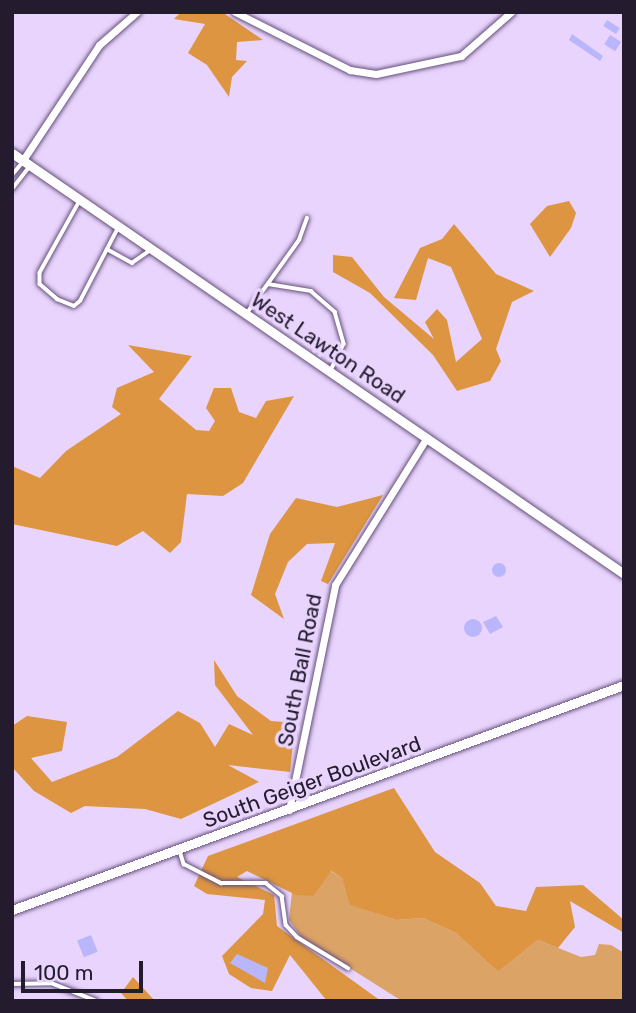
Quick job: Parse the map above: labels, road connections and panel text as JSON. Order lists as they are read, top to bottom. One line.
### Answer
{"streets":{"street":["West Lawton Road","South Ball Road","South Geiger Boulevard"]},"crossings":[["West Lawton Road","South Ball Road"],["South Ball Road","South Geiger Boulevard"]],"scale_bar":"100 m"}
